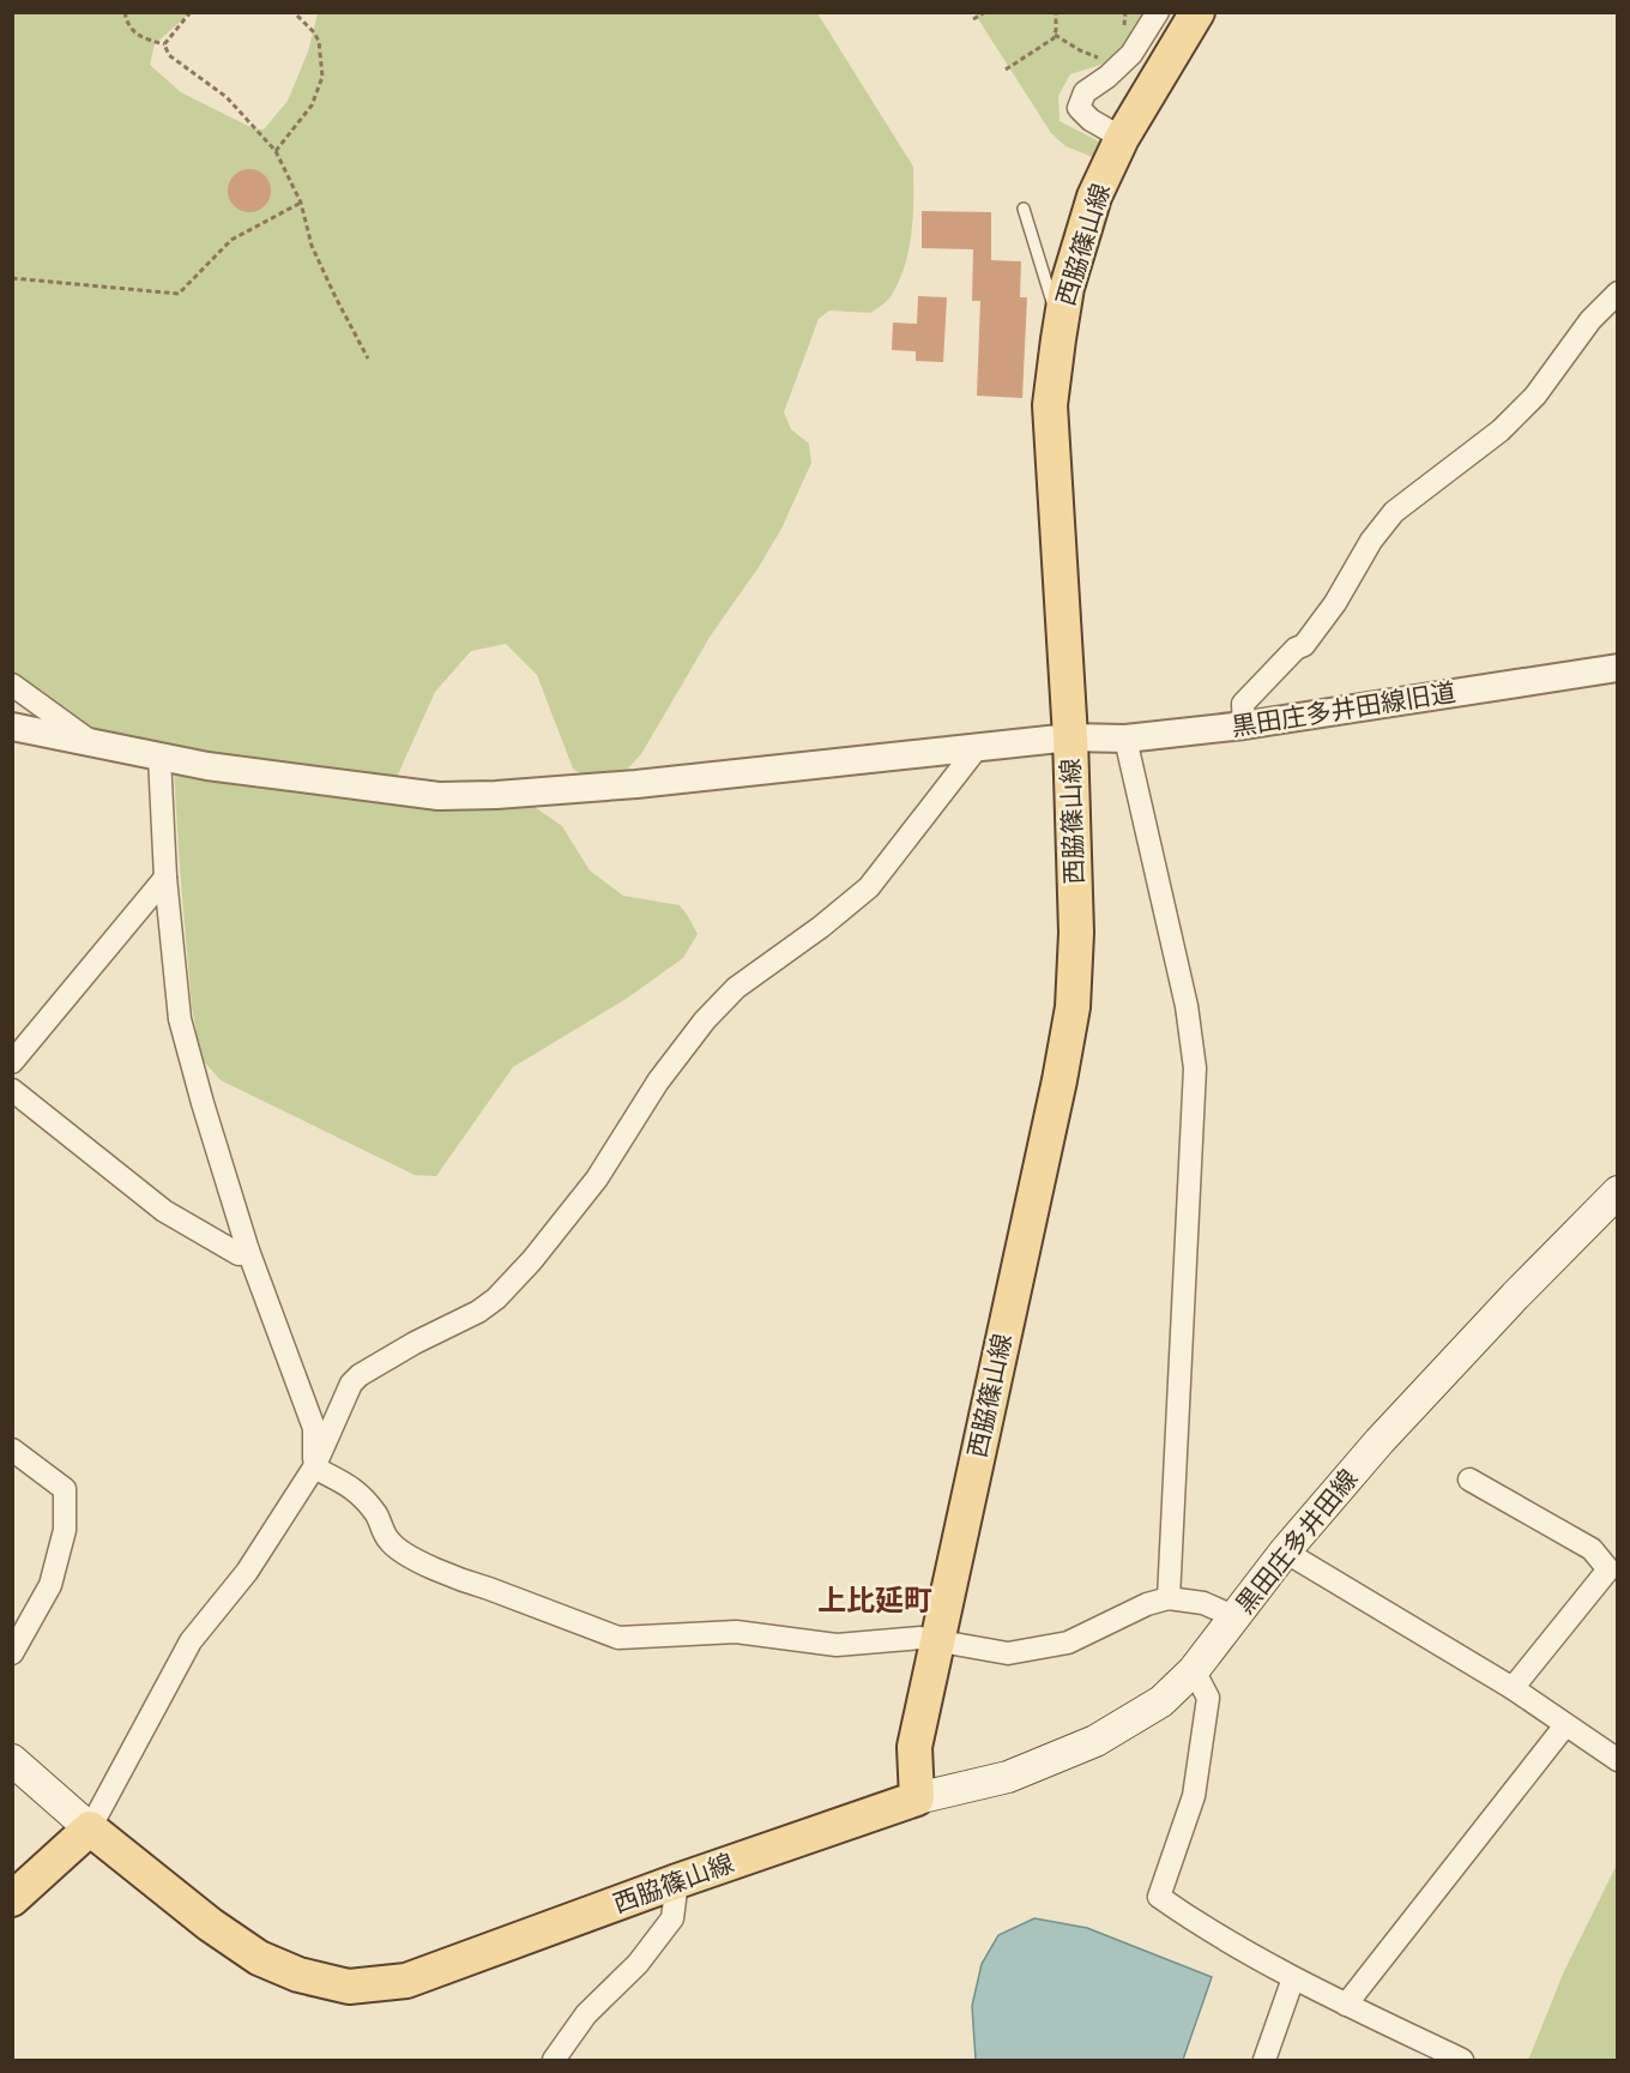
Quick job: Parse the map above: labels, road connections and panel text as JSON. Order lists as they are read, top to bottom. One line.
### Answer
{"streets":{"main road":["西脇篠山線","黒田庄多井田線"],"street":["黒田庄多井田線旧道"]},"crossings":[["西脇篠山線","黒田庄多井田線旧道"],["西脇篠山線","黒田庄多井田線"]],"districts":["上比延町"]}
